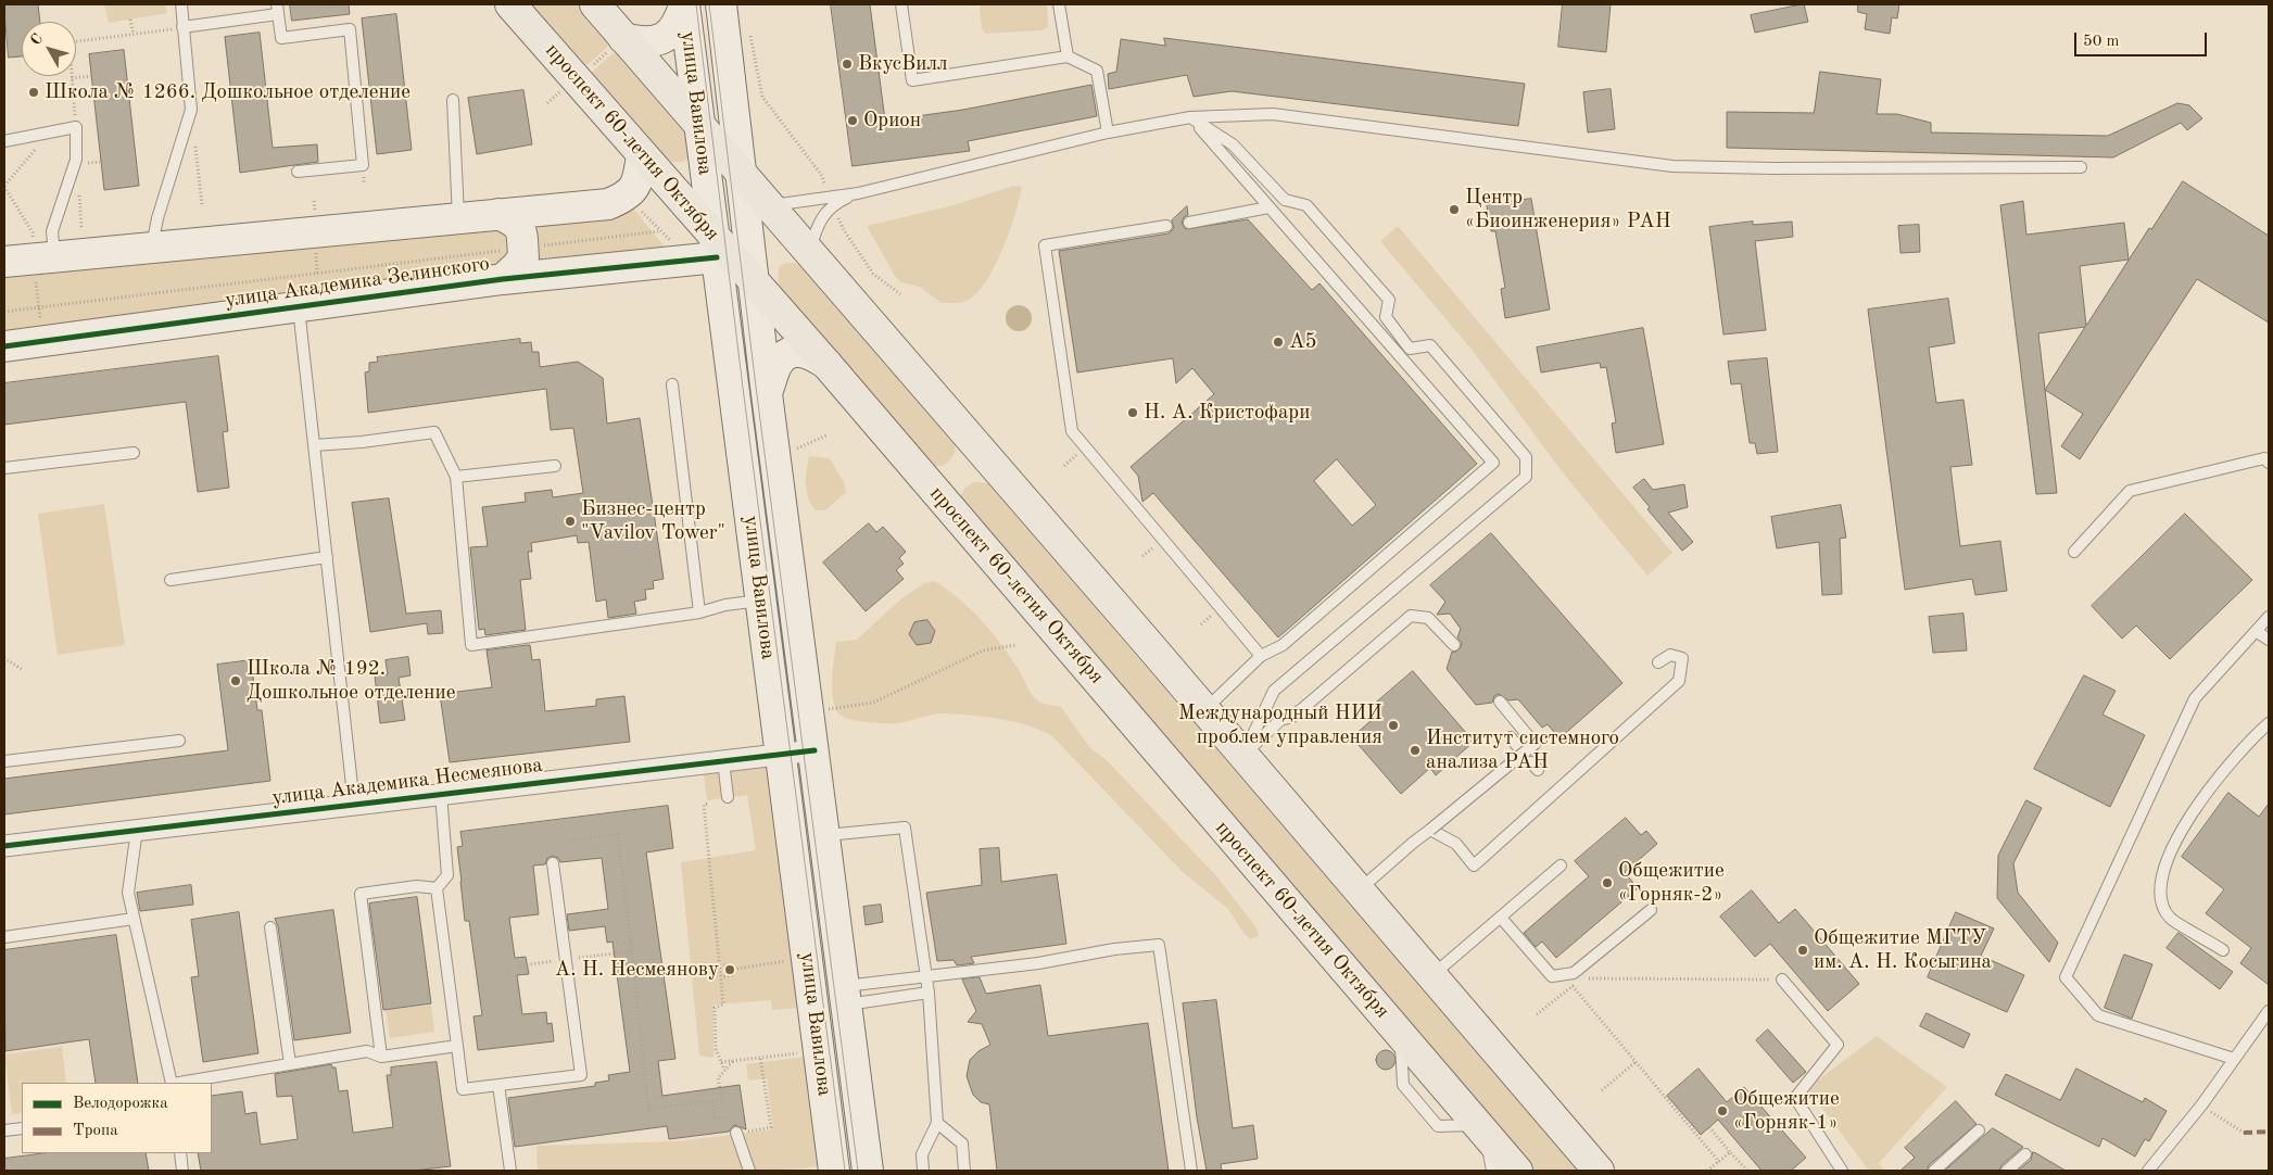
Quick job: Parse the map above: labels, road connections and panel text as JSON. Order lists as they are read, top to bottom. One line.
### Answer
{"streets":{"main road":["улица Вавилова","проспект 60-летия Октября","улица Академика Зелинского"],"street":["улица Академика Несмеянова"]},"crossings":[["улица Вавилова","проспект 60-летия Октября"],["улица Вавилова","улица Академика Зелинского"],["улица Вавилова","улица Академика Несмеянова"],["проспект 60-летия Октября","улица Академика Зелинского"]],"places":["ВкусВилл","Школа № 1266. Дошкольное отделение","Орион","Центр «Биоинженерия» РАН","А5","Н. А. Кристофари","Бизнес-центр \"Vavilov Tower\"","Школа № 192. Дошкольное отделение","Международный НИИ проблем управления","Институт системного анализа РАН","Общежитие «Горняк-2»","Общежитие МГТУ им. А. Н. Косыгина","А. Н. Несмеянову","Общежитие «Горняк-1»"],"legend":["Велодорожка","Тропа"],"scale_bar":"50 m","north":"top left"}
